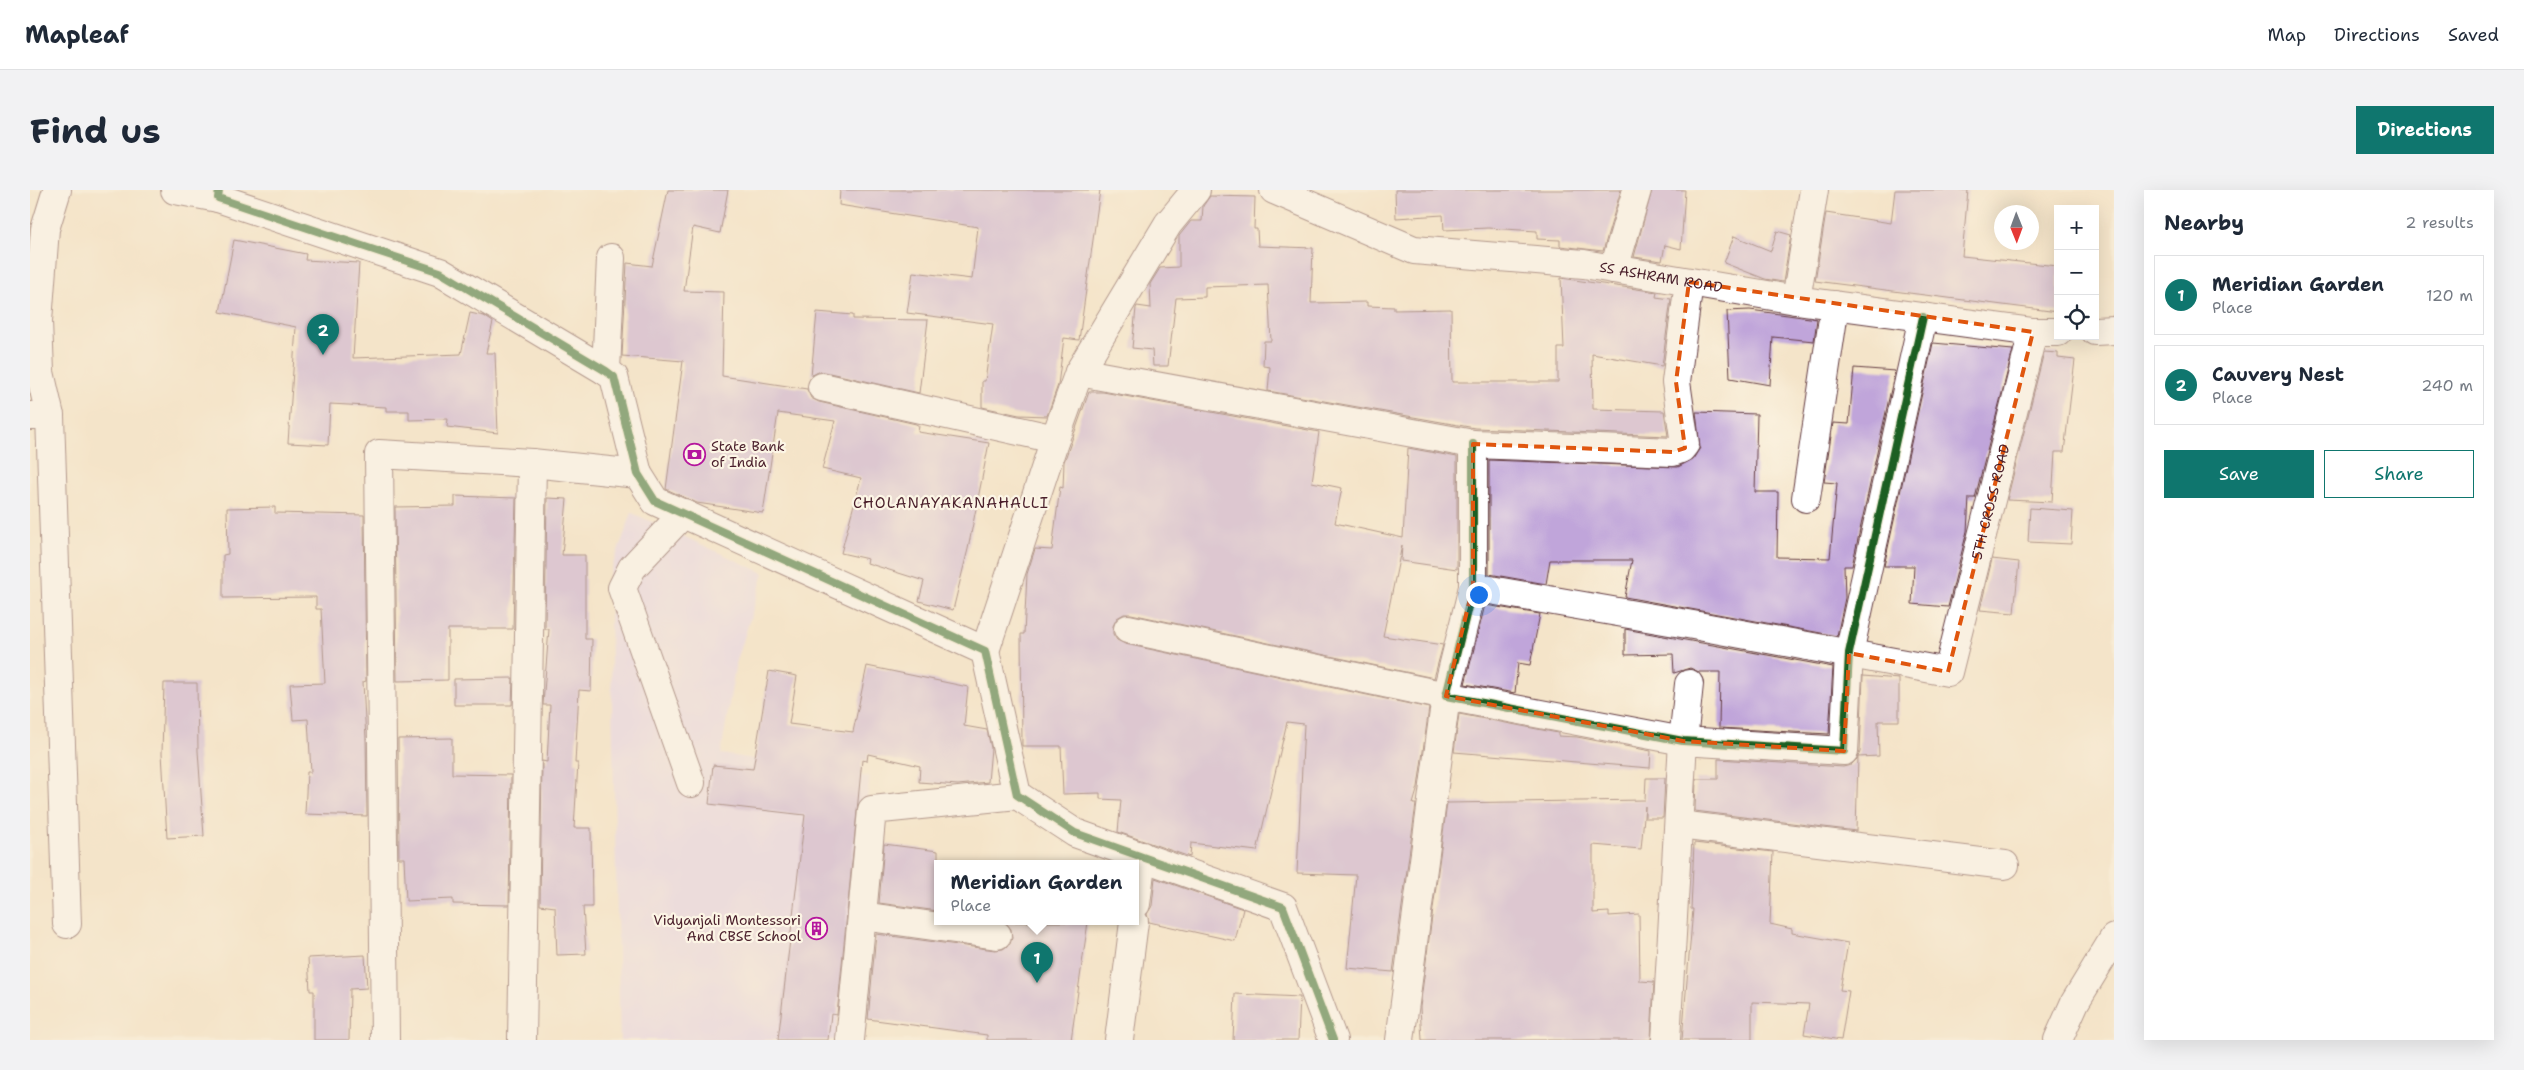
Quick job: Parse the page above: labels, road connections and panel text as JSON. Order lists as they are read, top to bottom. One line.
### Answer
{"streets":{"street":["SS ASHRAM ROAD","5TH CROSS ROAD"]},"crossings":[["SS ASHRAM ROAD","5TH CROSS ROAD"]],"districts":["CHOLANAYAKANAHALLI"],"places":{"bank":["State Bank of India"],"building":["Vidyanjali Montessori And CBSE School"]},"north":"bottom","page":{"header":"Mapleaf","nav":["Map","Directions","Saved"],"buttons":["Directions",["Save","Share"]],"title":"Find us","heading":["Nearby","2 results"],"map_buttons":["+","−"],"list":[{"mark":"1","name":"Meridian Garden","note":"Place","value":"120 m"},{"mark":"2","name":"Cauvery Nest","note":"Place","value":"240 m"}],"pins":["2","1"],"popup":["Meridian Garden","Place"]}}
